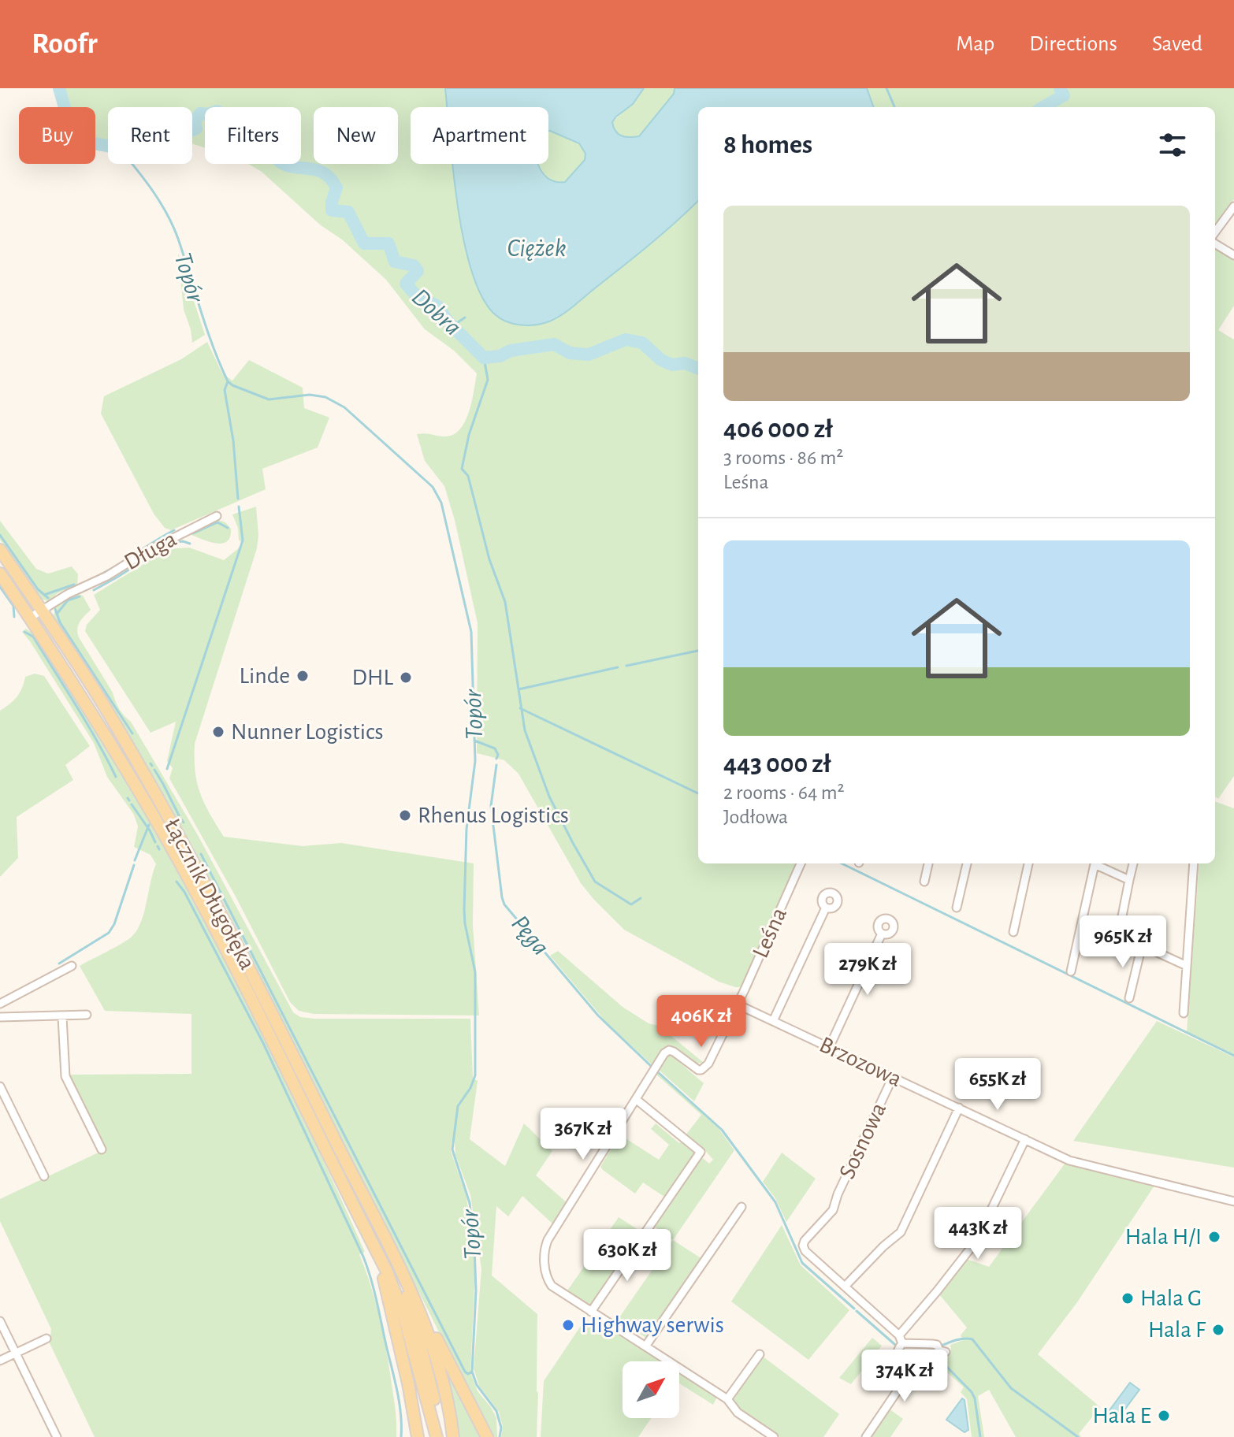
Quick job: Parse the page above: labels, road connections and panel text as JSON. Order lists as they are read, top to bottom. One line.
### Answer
{"streets":{"main road":["Łącznik Długołęka"],"street":["Długa","Leśna","Brzozowa","Sosnowa"]},"crossings":[["Długa","Łącznik Długołęka"],["Leśna","Brzozowa"],["Brzozowa","Sosnowa"]],"water":["Ciężek","Topór","Dobra","Pęga"],"places":["Linde","DHL","Nunner Logistics","Rhenus Logistics","Hala H/I","Hala G","Highway serwis","Hala F","Hala E"],"north":"top right","page":{"header":"Roofr","nav":["Map","Directions","Saved"],"chip":["Buy","Rent","Filters","New","Apartment"],"heading":"8 homes","list":[{"name":"406 000 zł","note":"3 rooms · 86 m² · Leśna"},{"name":"443 000 zł","note":"2 rooms · 64 m² · Jodłowa"}],"price":["965K zł","279K zł","406K zł","655K zł","367K zł","443K zł","630K zł","374K zł"]}}
